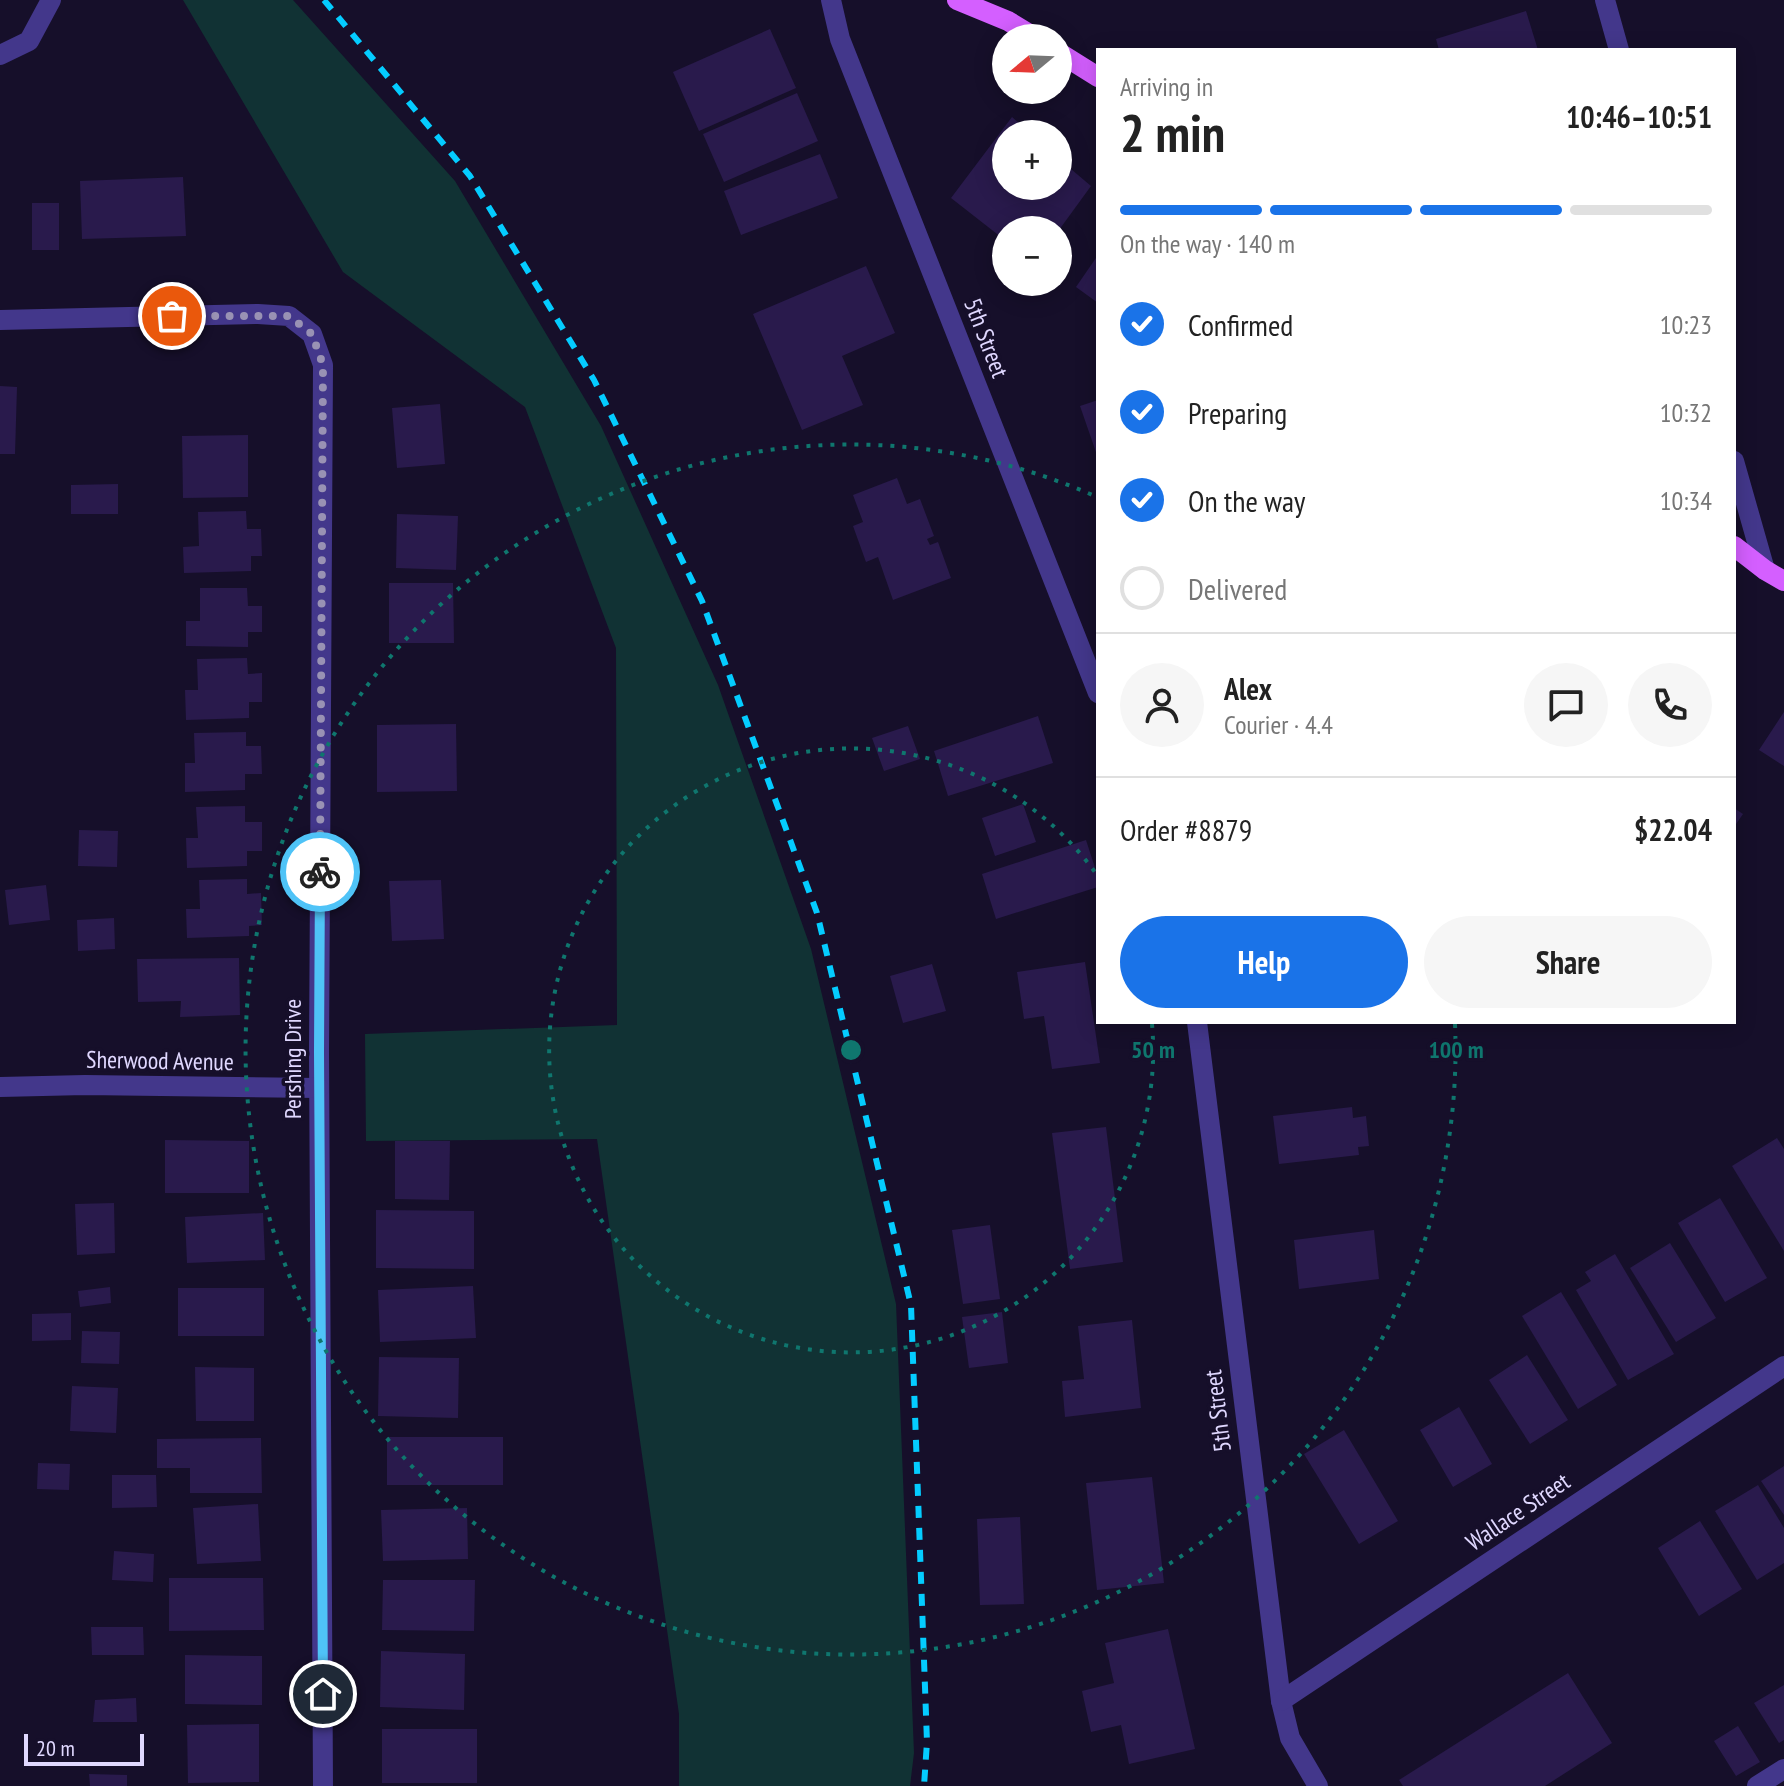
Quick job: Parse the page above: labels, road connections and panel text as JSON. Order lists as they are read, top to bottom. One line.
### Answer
{"streets":{"street":["5th Street","Pershing Drive","Sherwood Avenue","Wallace Street"]},"crossings":[["5th Street","Wallace Street"],["Pershing Drive","Sherwood Avenue"]],"scale_bar":"20 m","north":"left","page":{"map_buttons":["+","−"],"heading":["2 min","Arriving in","10:46–10:51"],"panel":["Alex","Courier · 4.4","Order #8879","$22.04"],"bar":"On the way · 140 m","list":[["Confirmed","10:23"],["Preparing","10:32"],["On the way","10:34"],"Delivered"],"buttons":["Help","Share"],"scale":"20 m"},"rings":["50 m","100 m"]}
